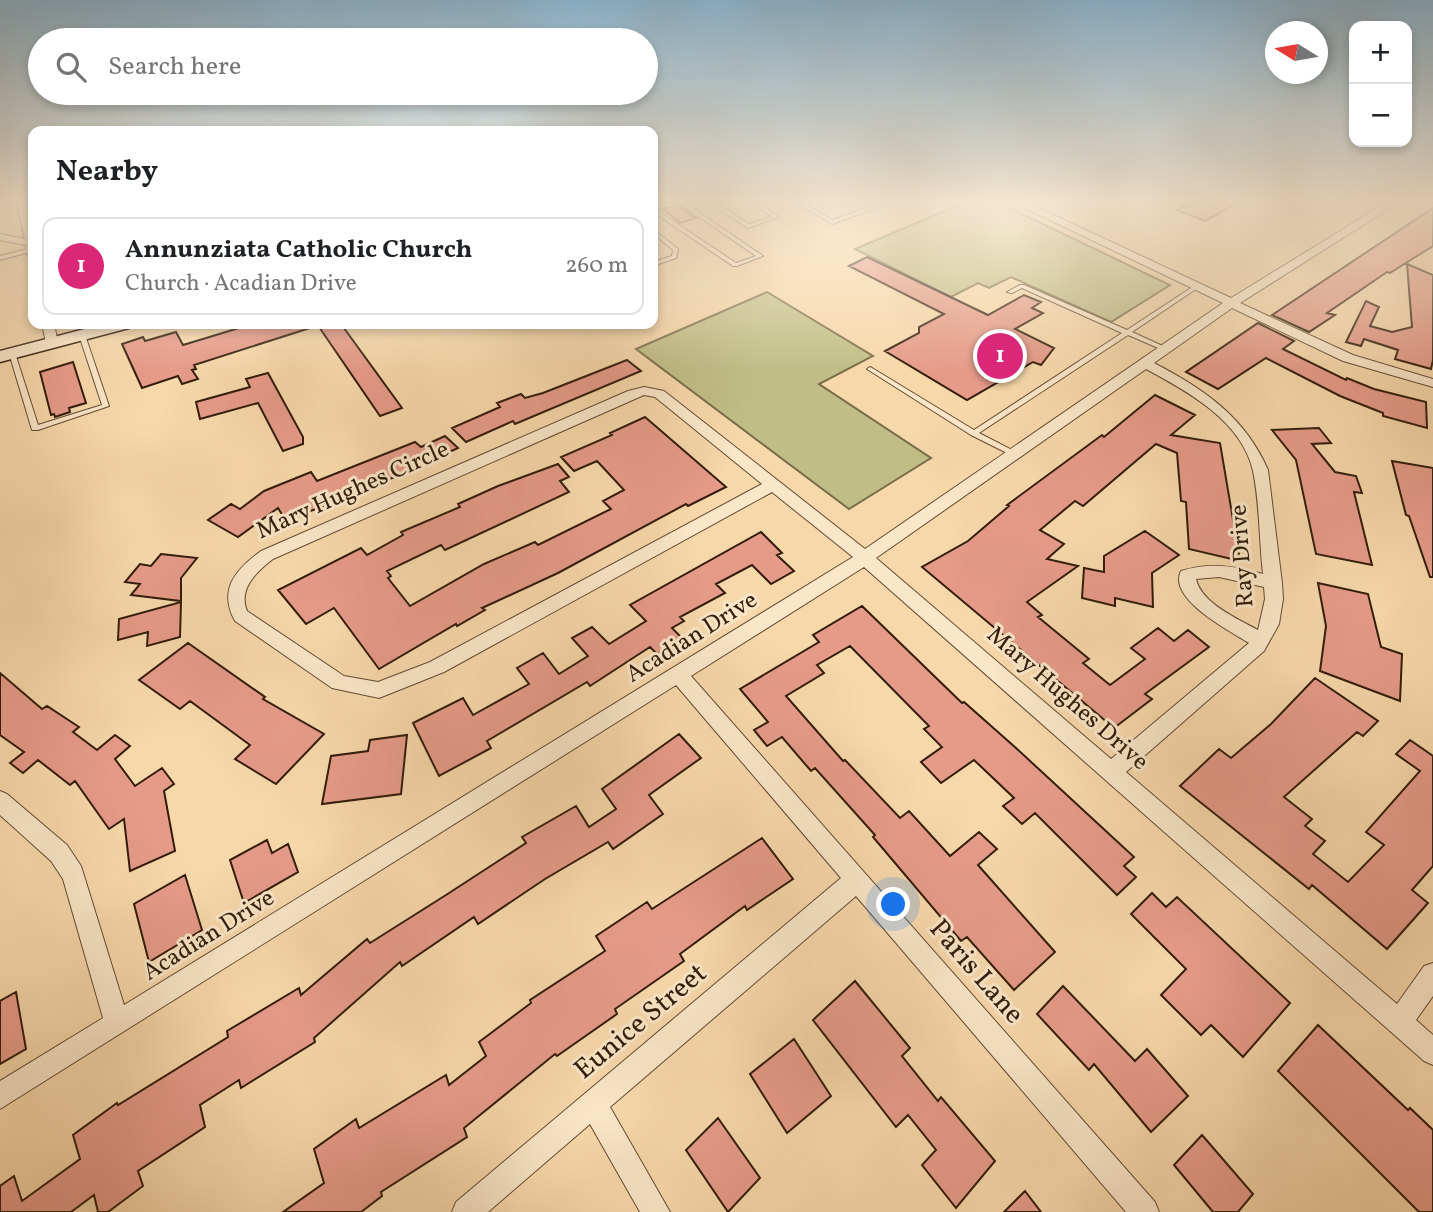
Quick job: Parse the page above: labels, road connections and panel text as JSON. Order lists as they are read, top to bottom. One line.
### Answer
{"streets":{"street":["Mary Hughes Circle","Ray Drive","Acadian Drive","Mary Hughes Drive","Paris Lane","Eunice Street"]},"crossings":[["Mary Hughes Circle","Mary Hughes Drive"],["Ray Drive","Acadian Drive"],["Ray Drive","Mary Hughes Drive"],["Acadian Drive","Mary Hughes Drive"],["Acadian Drive","Paris Lane"],["Paris Lane","Eunice Street"]],"north":"left","page":{"map_buttons":["+","−"],"search":"Search here","heading":"Nearby","list":[{"mark":"1","name":"Annunziata Catholic Church","note":"Church · Acadian Drive","value":"260 m"}],"pins":"1"}}
